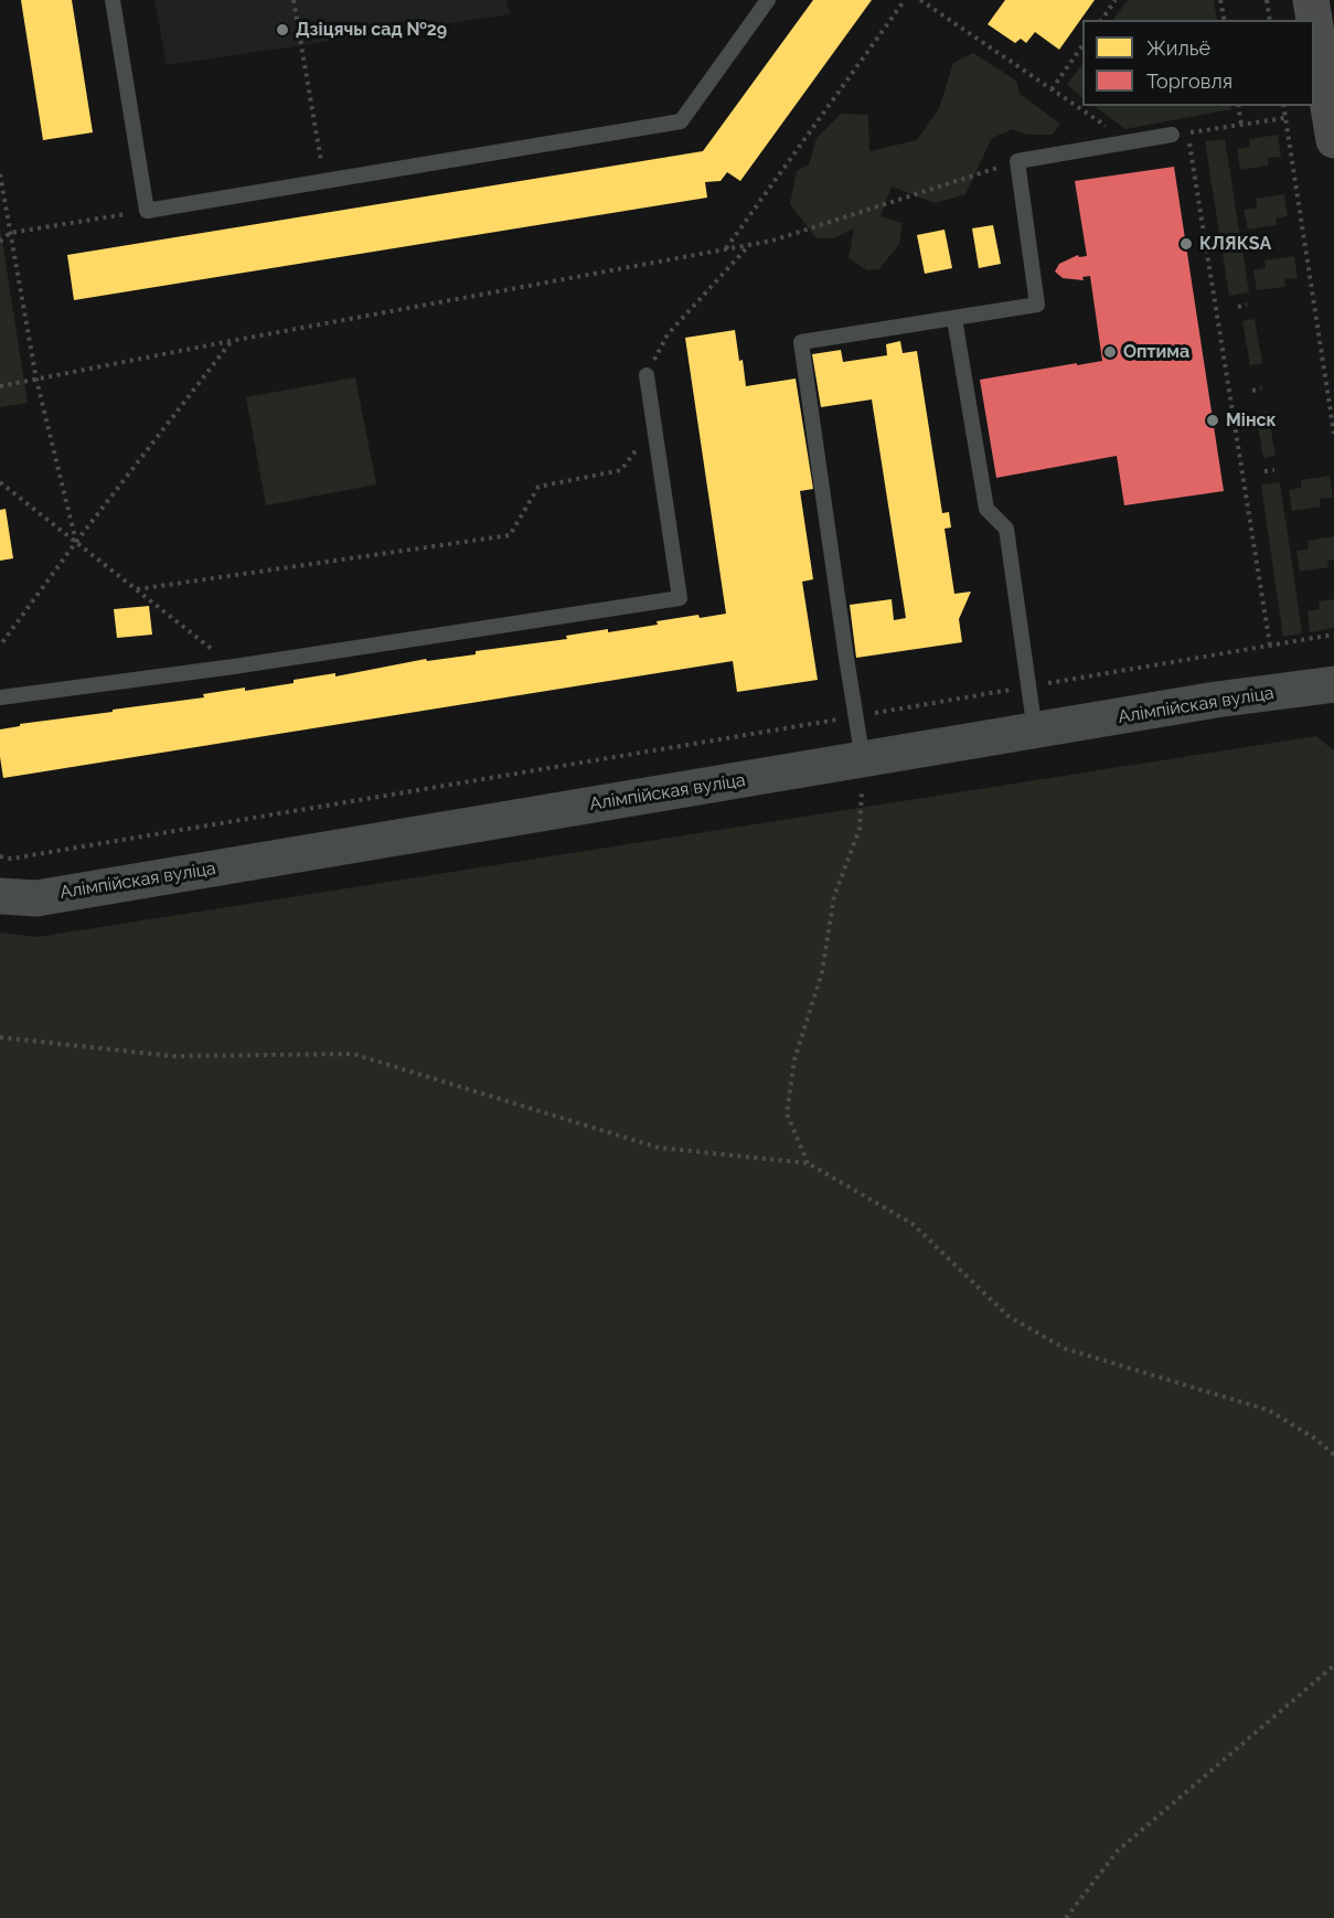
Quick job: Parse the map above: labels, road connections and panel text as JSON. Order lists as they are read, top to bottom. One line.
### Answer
{"streets":{"street":["Алімпійская вуліца"]},"places":["Дзіцячы сад №29","КЛЯКSА","Оптима","Мінск"],"legend":["Жильё","Торговля"]}
